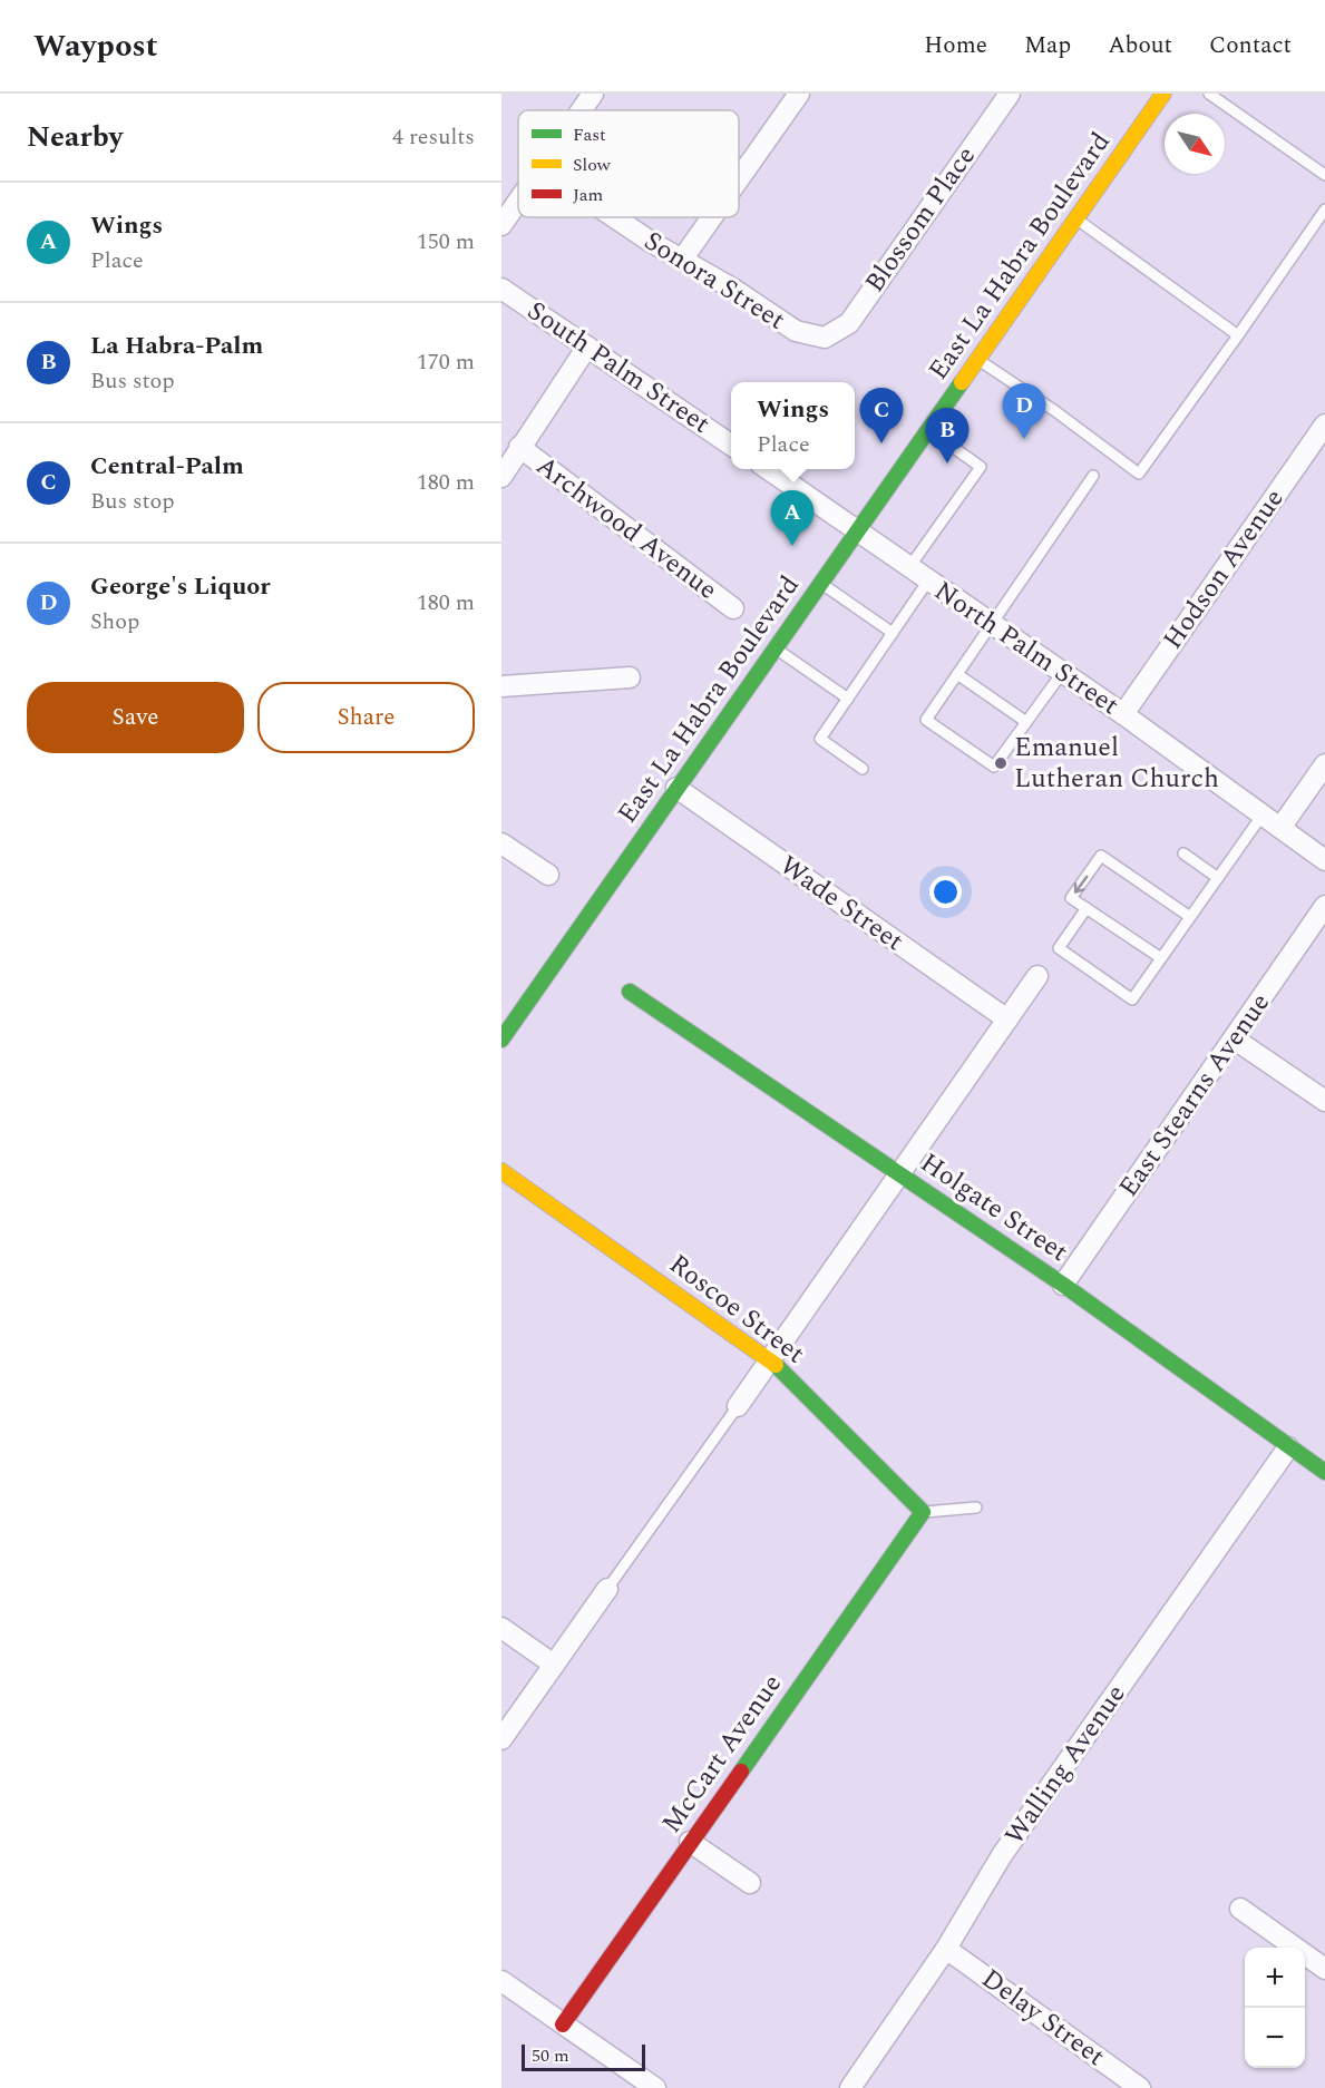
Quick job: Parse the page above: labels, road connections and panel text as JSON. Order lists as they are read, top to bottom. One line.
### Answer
{"streets":{"street":["Blossom Place","East La Habra Boulevard","Sonora Street","South Palm Street","Archwood Avenue","Hodson Avenue","North Palm Street","Wade Street","East Stearns Avenue","Holgate Street","Roscoe Street","McCart Avenue","Walling Avenue","Delay Street"]},"crossings":[["Blossom Place","Sonora Street"],["East La Habra Boulevard","North Palm Street"],["East La Habra Boulevard","Wade Street"],["Hodson Avenue","North Palm Street"],["East Stearns Avenue","Holgate Street"],["Holgate Street","Walling Avenue"],["Roscoe Street","McCart Avenue"],["Walling Avenue","Delay Street"]],"places":["Emanuel Lutheran Church"],"legend":["Fast","Slow","Jam"],"scale_bar":"50 m","north":"bottom right","page":{"header":"Waypost","nav":["Home","Map","About","Contact"],"heading":["Nearby","4 results"],"list":[{"mark":"A","name":"Wings","note":"Place","value":"150 m"},{"mark":"B","name":"La Habra-Palm","note":"Bus stop","value":"170 m"},{"mark":"C","name":"Central-Palm","note":"Bus stop","value":"180 m"},{"mark":"D","name":"George's Liquor","note":"Shop","value":"180 m"}],"popup":["Wings","Place"],"pins":["D","C","B","A"],"buttons":["Save","Share"],"map_buttons":["+","−"],"scale":"50 m"}}
